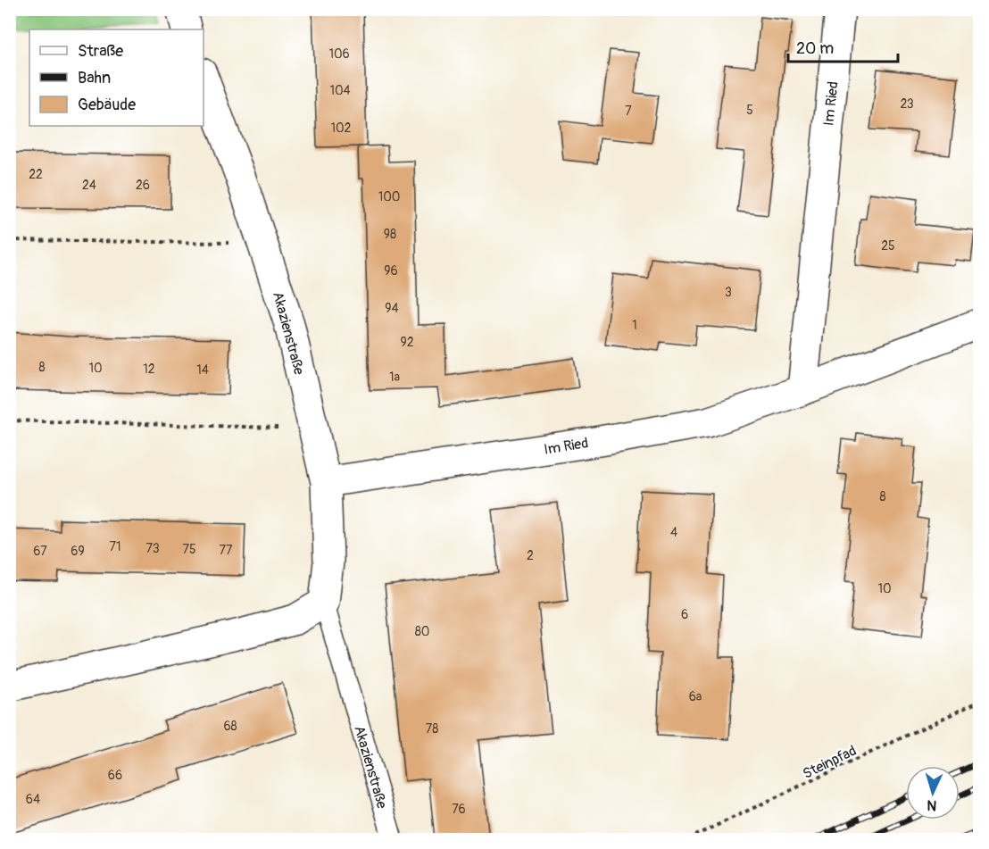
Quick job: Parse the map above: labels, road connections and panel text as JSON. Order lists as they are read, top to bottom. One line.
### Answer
{"streets":{"street":["Im Ried","Akazienstraße"],"path":["Steinpfad"]},"crossings":[["Im Ried","Akazienstraße"]],"house_numbers":["106","104","23","5","7","102","22","24","26","100","98","25","96","3","94","1","92","8","10","12","14","1a","8","4","71","73","75","77","67","69","2","10","6","80","6a","68","78","66","64","76"],"legend":["Straße","Bahn","Gebäude"],"scale_bar":"20 m","north":"bottom"}
